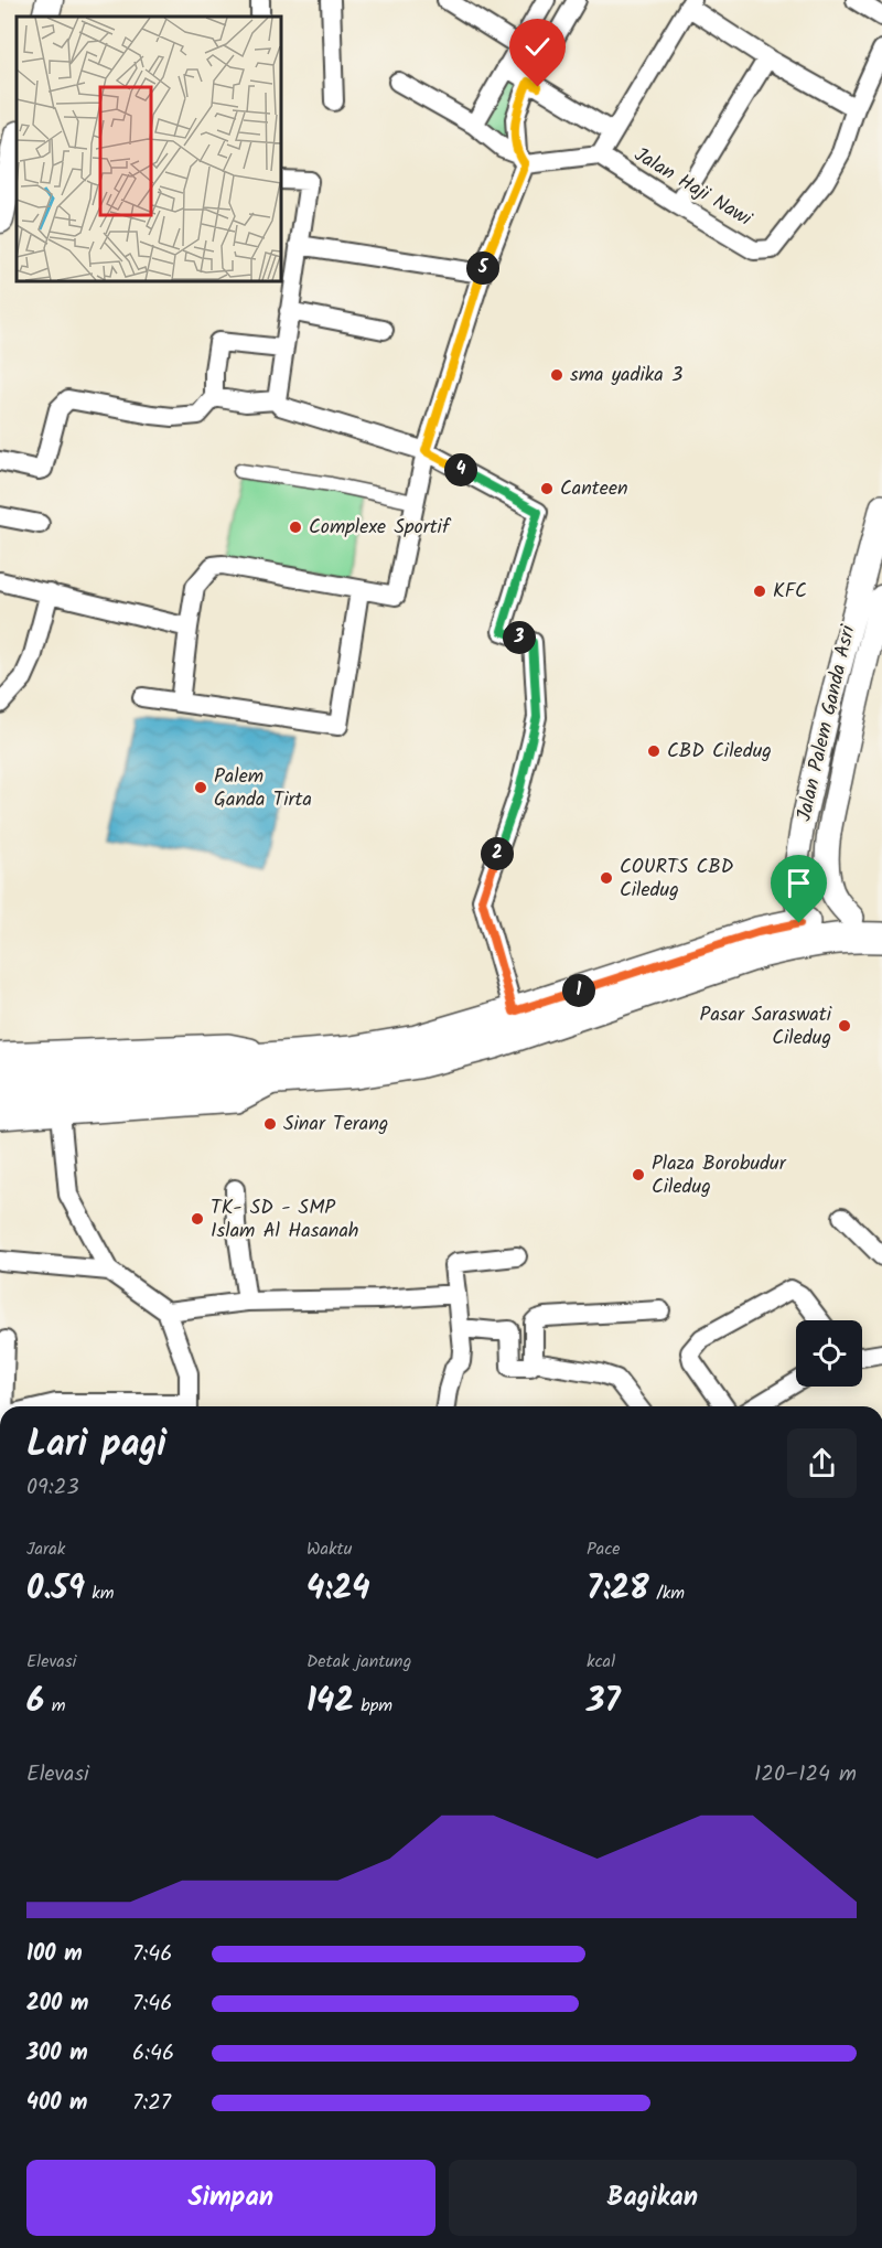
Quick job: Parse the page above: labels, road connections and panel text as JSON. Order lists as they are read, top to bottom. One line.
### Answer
{"streets":{"street":["Jalan Haji Nawi","Jalan Palem Ganda Asri"]},"places":["sma yadika 3","Canteen","Complexe Sportif","KFC","CBD Ciledug","Palem Ganda Tirta","COURTS CBD Ciledug","Pasar Saraswati Ciledug","Sinar Terang","Plaza Borobudur Ciledug","TK- SD - SMP Islam Al Hasanah"],"page":{"pins":["5","4","3","2","1"],"heading":["Lari pagi","09:23"],"stats":[["Jarak","0.59 km"],["Waktu","4:24"],["Pace","7:28 /km"],["Elevasi","6 m"],["Detak jantung","142 bpm"],["kcal","37"]],"chart":["Elevasi","120–124 m"],"list":[{"name":"100 m","note":"7:46"},{"name":"200 m","note":"7:46"},{"name":"300 m","note":"6:46"},{"name":"400 m","note":"7:27"}],"buttons":["Simpan","Bagikan"]}}
